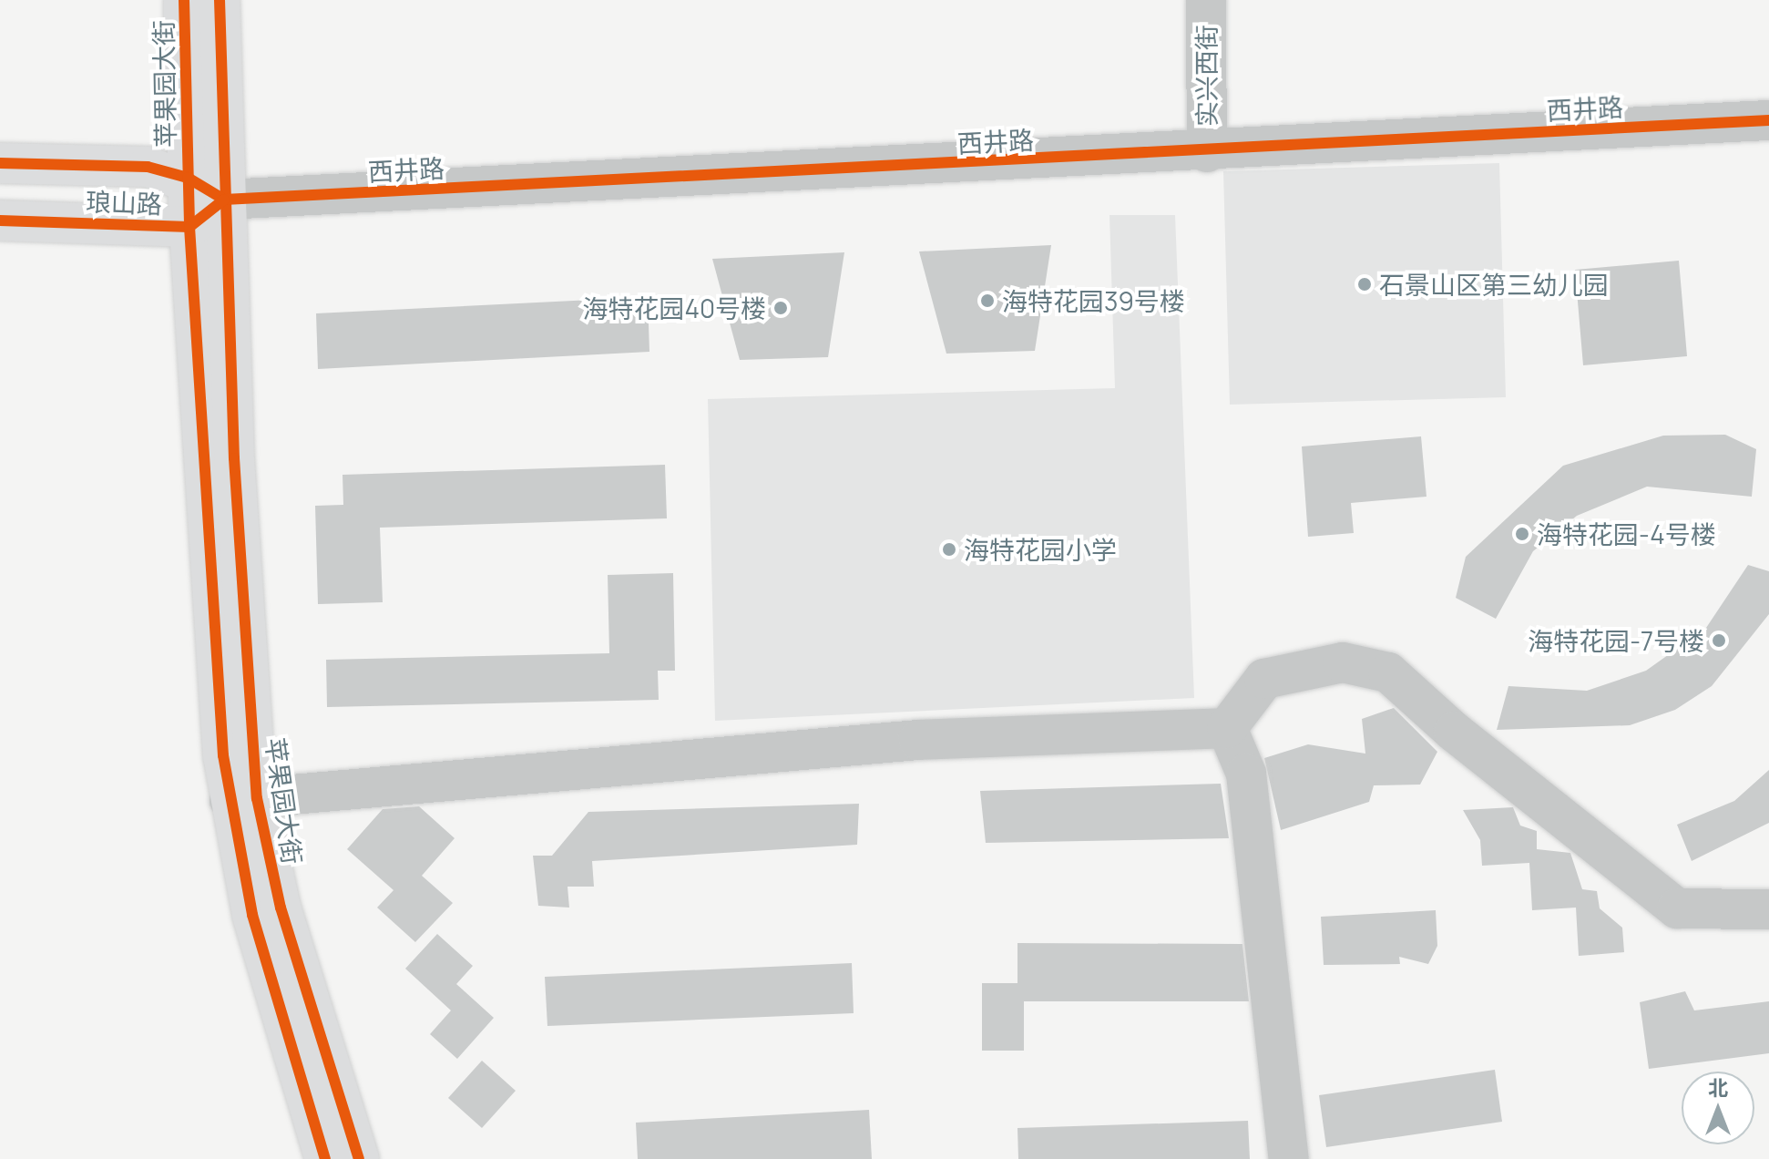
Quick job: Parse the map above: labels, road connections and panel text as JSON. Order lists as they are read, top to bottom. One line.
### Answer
{"streets":{"main road":["苹果园大街","琅山路"],"street":["实兴西街","西井路"]},"crossings":[["实兴西街","西井路"],["苹果园大街","西井路"],["苹果园大街","琅山路"],["西井路","琅山路"]],"places":["石景山区第三幼儿园","海特花园39号楼","海特花园40号楼","海特花园-4号楼","海特花园小学","海特花园-7号楼"],"north":"top"}
